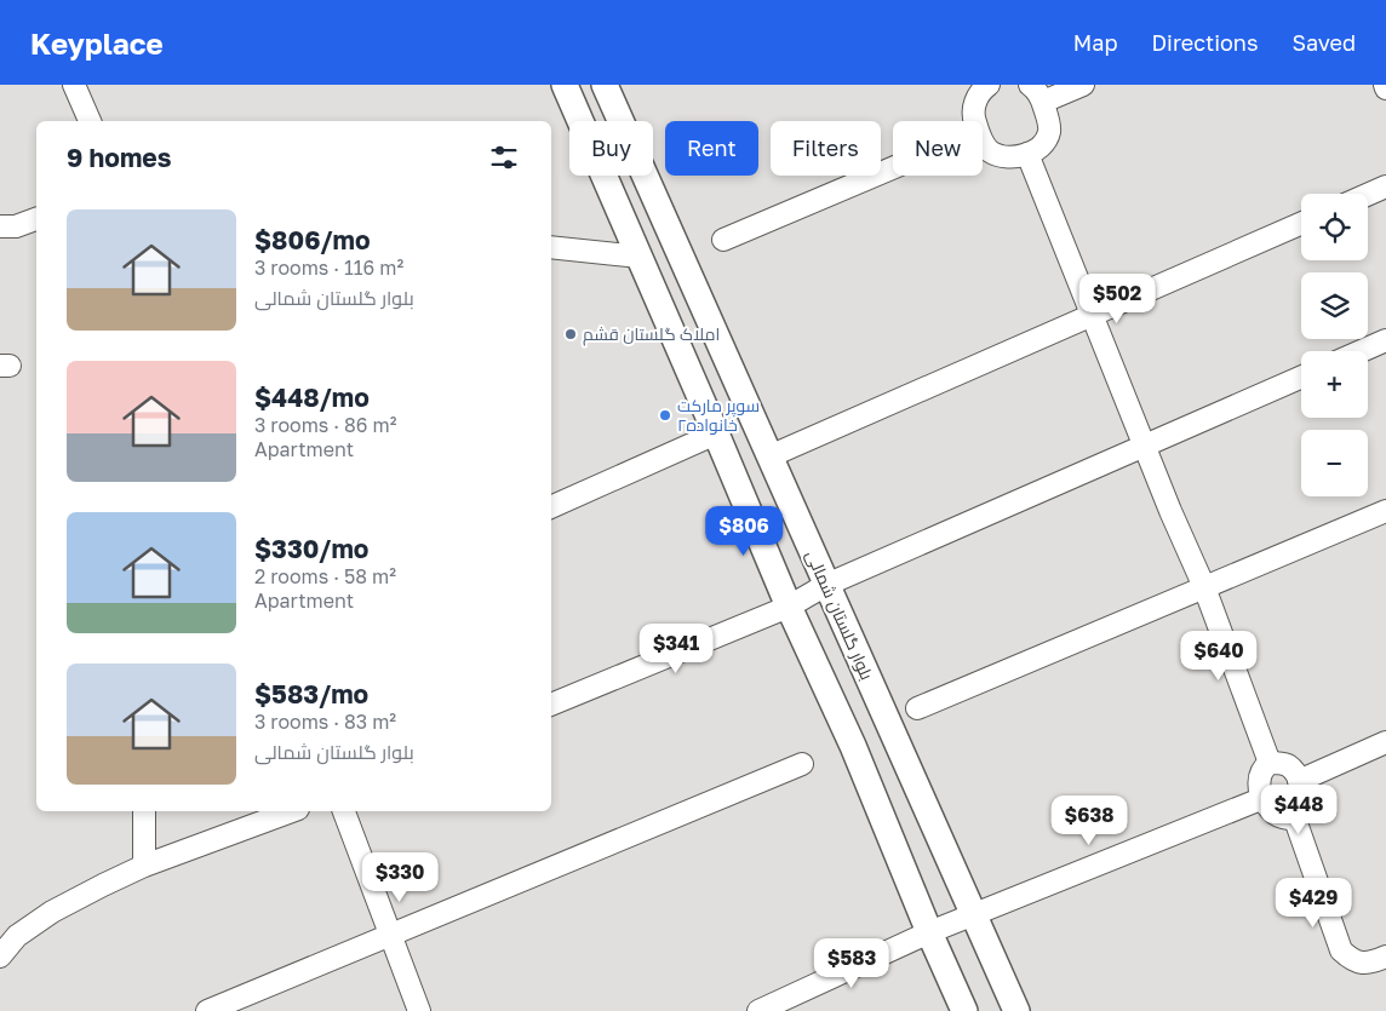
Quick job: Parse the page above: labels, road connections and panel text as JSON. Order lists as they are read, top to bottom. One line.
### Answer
{"streets":{"street":["بلوار گلستان شمالی"]},"places":["املاک گلستان قشم","سوپر ماركت خانواده٢"],"page":{"header":"Keyplace","nav":["Map","Directions","Saved"],"chip":["Buy","Rent","Filters","New"],"heading":"9 homes","map_buttons":["+","−"],"list":[{"name":"$806/mo","note":"3 rooms · 116 m² · بلوار گلستان شمالی"},{"name":"$448/mo","note":"3 rooms · 86 m² · Apartment"},{"name":"$330/mo","note":"2 rooms · 58 m² · Apartment"},{"name":"$583/mo","note":"3 rooms · 83 m² · بلوار گلستان شمالی"}],"price":["$502","$806","$341","$640","$448","$638","$330","$429","$583"]}}
